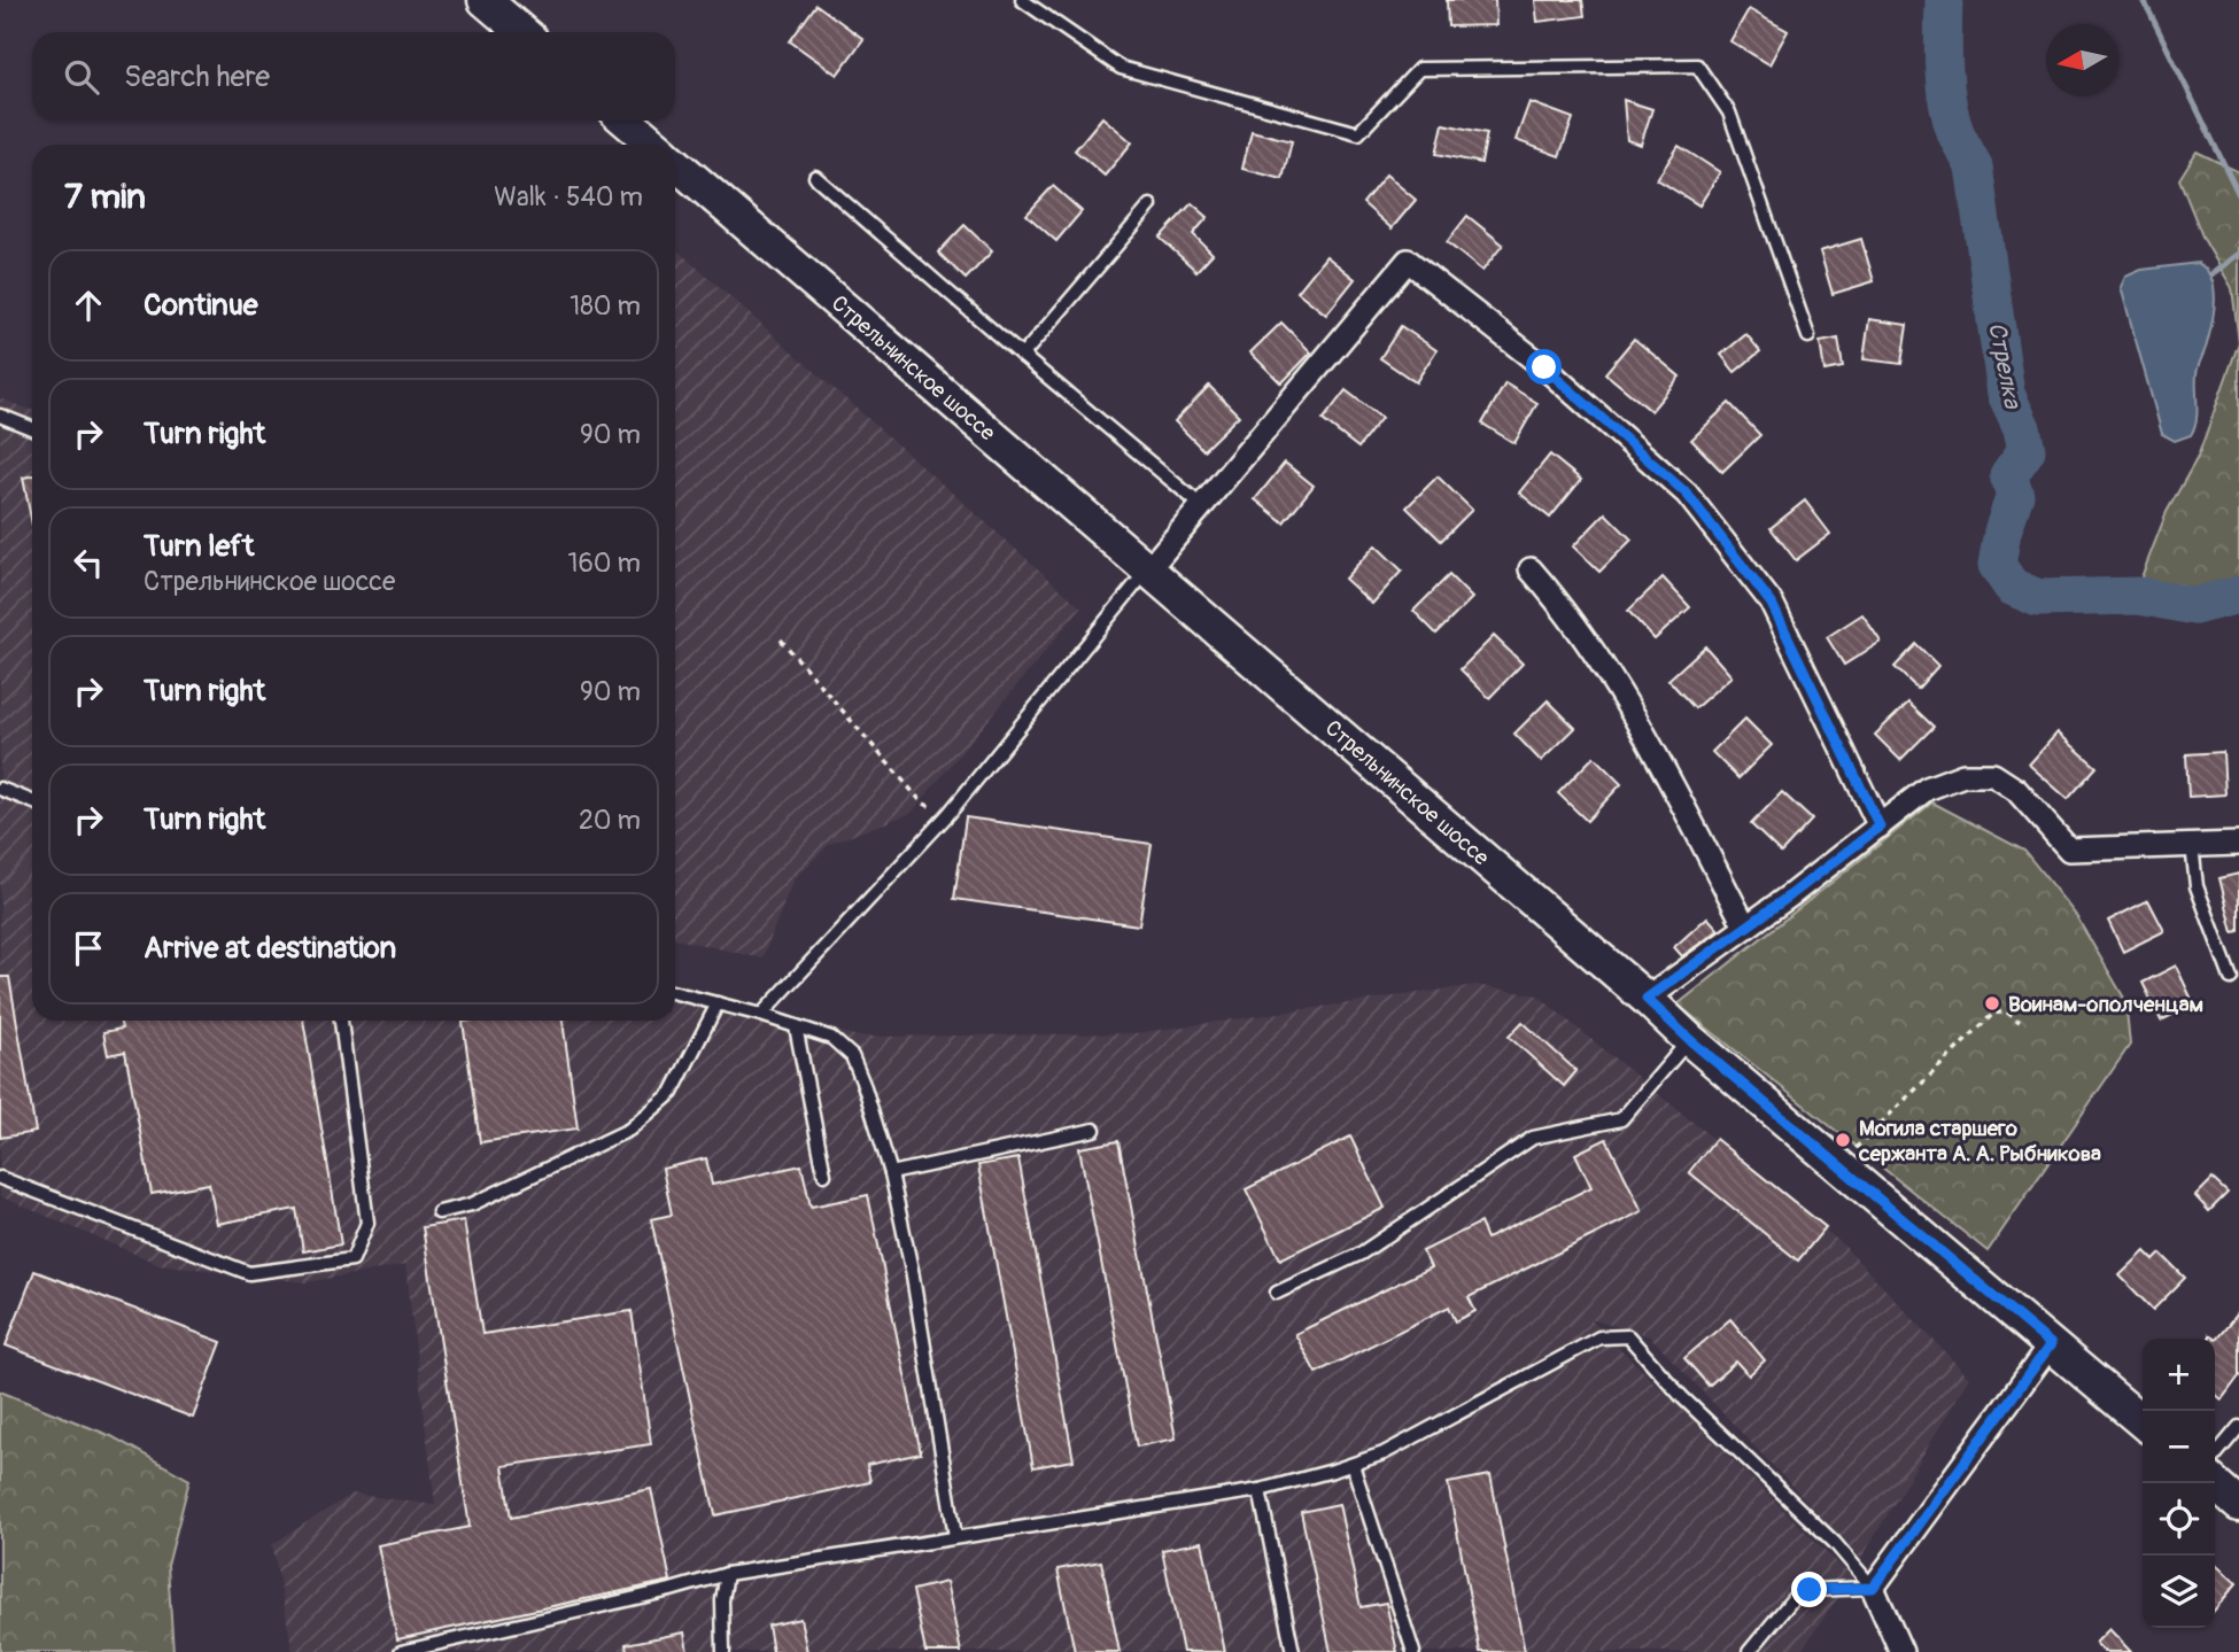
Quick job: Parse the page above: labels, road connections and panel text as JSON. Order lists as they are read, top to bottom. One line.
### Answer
{"streets":{"main road":["Стрельнинское шоссе"]},"water":["Стрелка"],"places":["Воинам-ополченцам","Могила старшего сержанта А. А. Рыбникова"],"north":"left","page":{"search":"Search here","heading":["7 min","Walk · 540 m"],"list":[["Continue","180 m"],["Turn right","90 m"],["Turn left","Стрельнинское шоссе","160 m"],["Turn right","90 m"],["Turn right","20 m"],"Arrive at destination"],"map_buttons":["+","−"]}}
